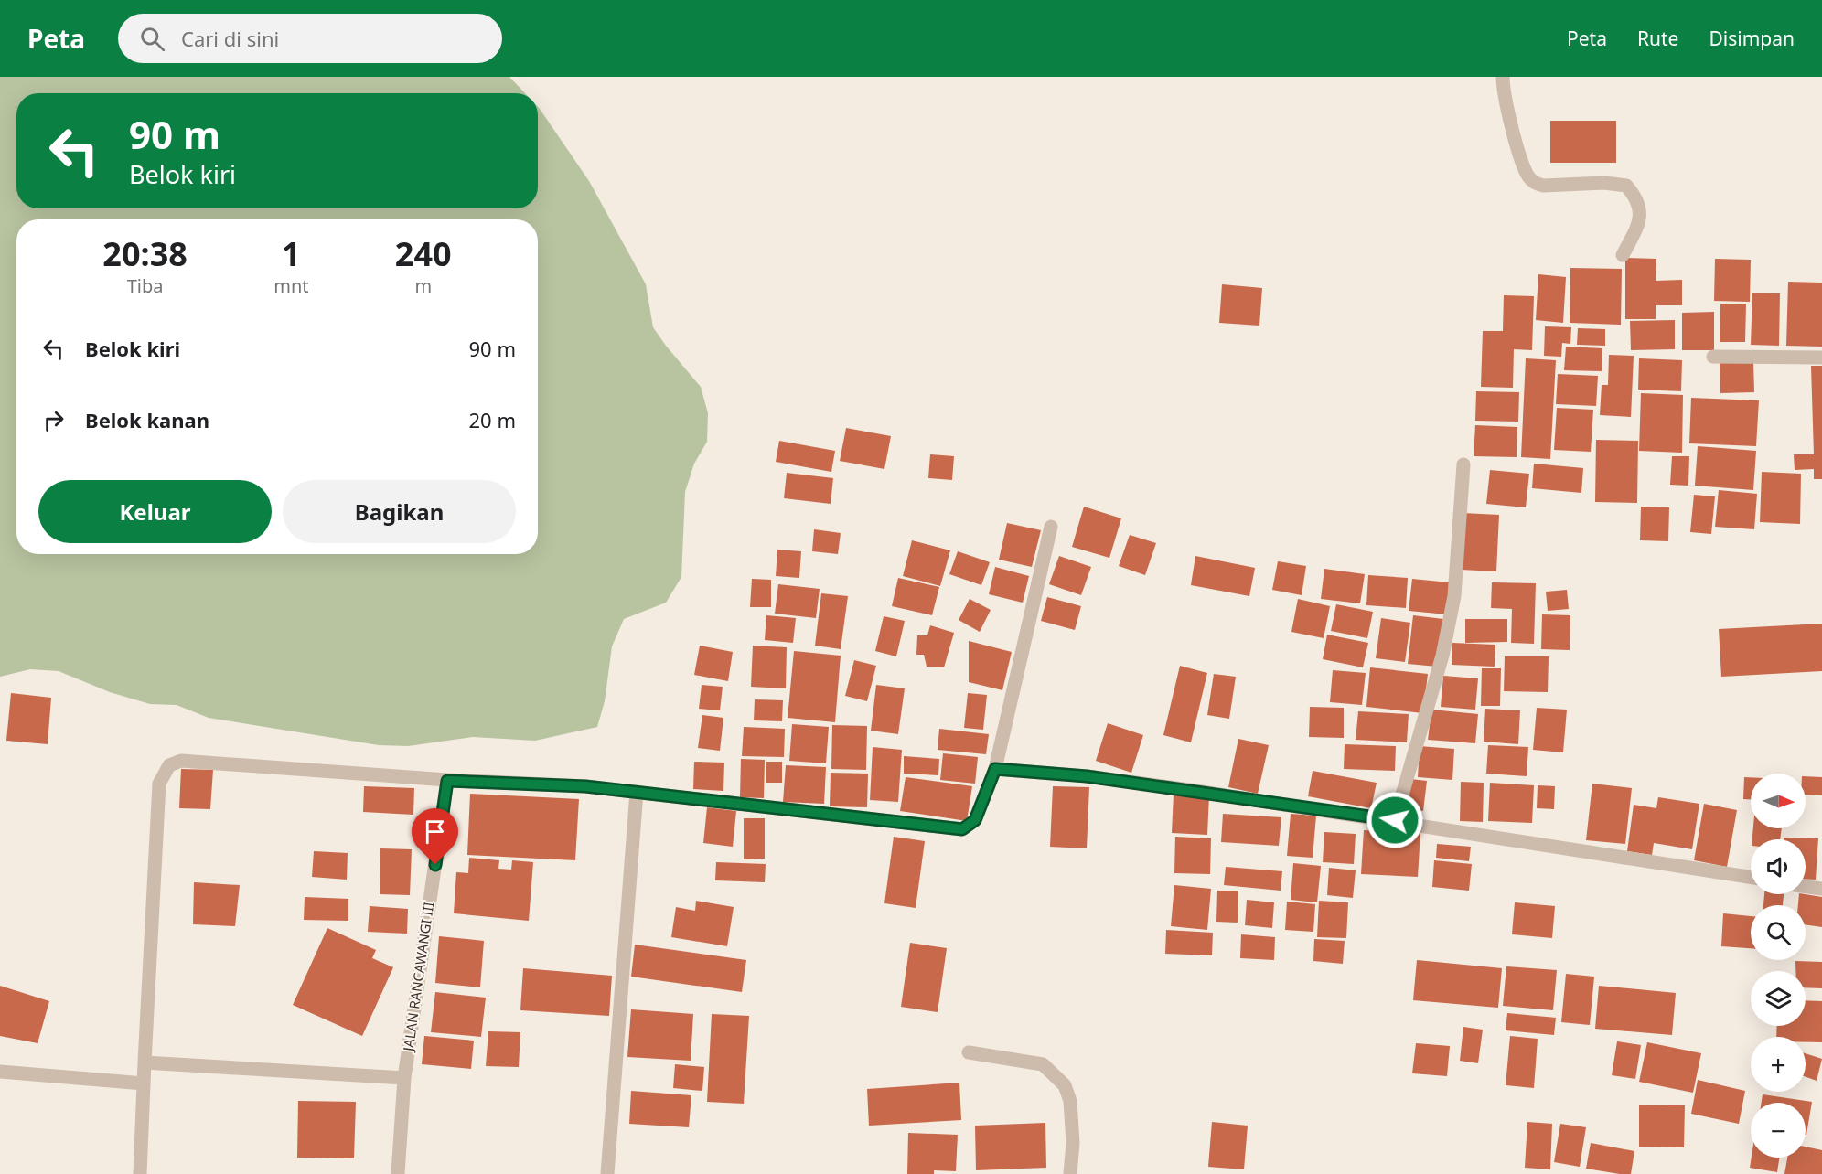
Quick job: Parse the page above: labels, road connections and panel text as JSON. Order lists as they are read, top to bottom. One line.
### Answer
{"streets":{"street":["JALAN RANCAWANGI III"]},"north":"right","page":{"header":"Peta","search":"Cari di sini","nav":["Peta","Rute","Disimpan"],"turn":["90 m","Belok kiri"],"eta":["20:38","Tiba","1","mnt","240","m"],"list":[{"name":"Belok kiri","value":"90 m"},{"name":"Belok kanan","value":"20 m"}],"buttons":["Keluar","Bagikan"],"map_buttons":["+","−"]}}
